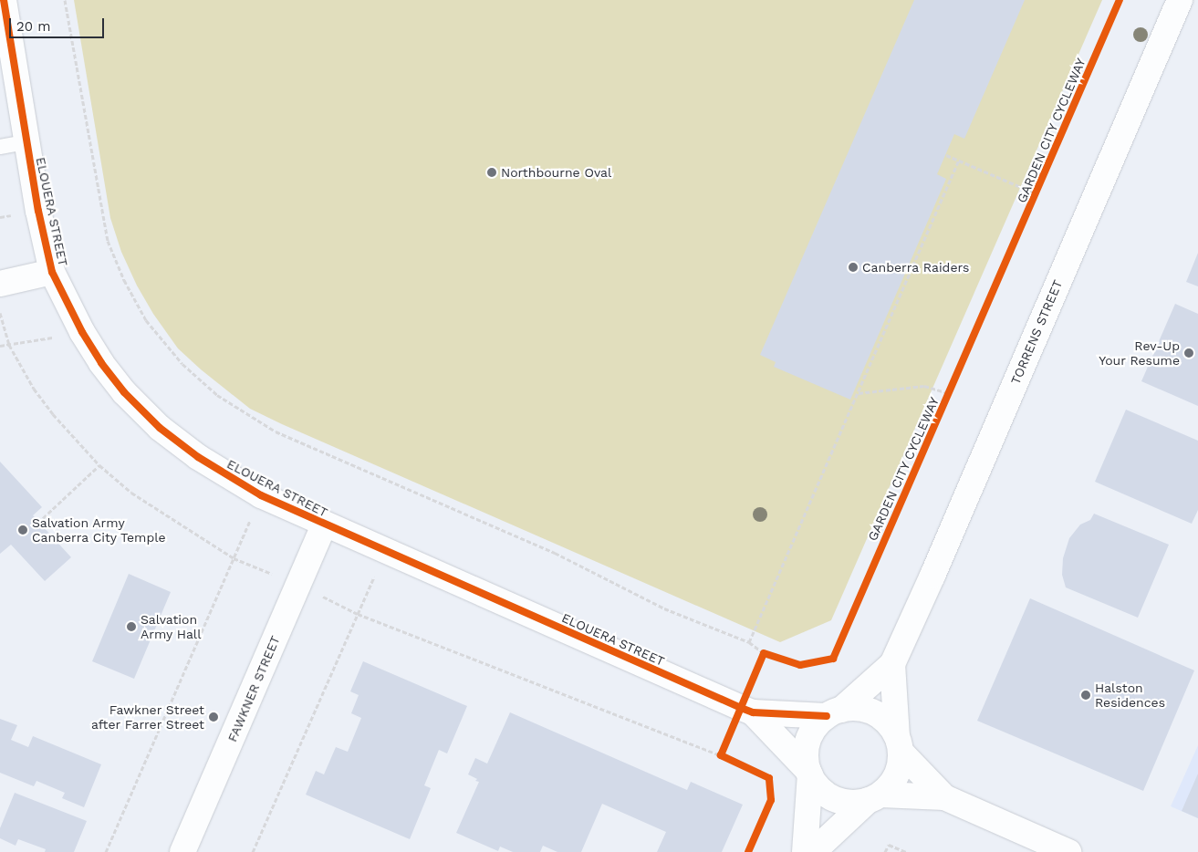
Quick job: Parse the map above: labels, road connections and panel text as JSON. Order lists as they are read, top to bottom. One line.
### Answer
{"streets":{"street":["ELOUERA STREET","TORRENS STREET","FAWKNER STREET"],"cycle path":["GARDEN CITY CYCLEWAY"]},"crossings":[["ELOUERA STREET","TORRENS STREET"],["ELOUERA STREET","FAWKNER STREET"]],"places":["Northbourne Oval","Canberra Raiders","Rev-Up Your Resume","Salvation Army Canberra City Temple","Salvation Army Hall","Halston Residences","Fawkner Street after Farrer Street"],"scale_bar":"20 m"}
